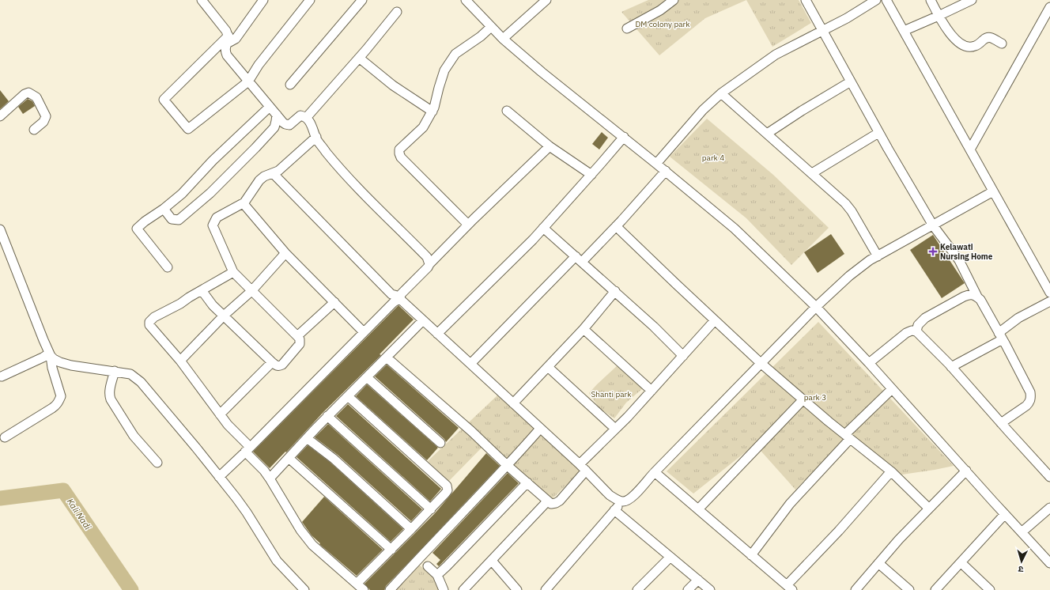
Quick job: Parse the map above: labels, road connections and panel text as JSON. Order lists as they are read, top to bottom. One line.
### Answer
{"water":["Kali Nadi"],"parks":["DM colony park","park 4","Shanti park","park 3"],"places":{"health":["Kelawati Nursing Home"]},"north":"bottom"}
